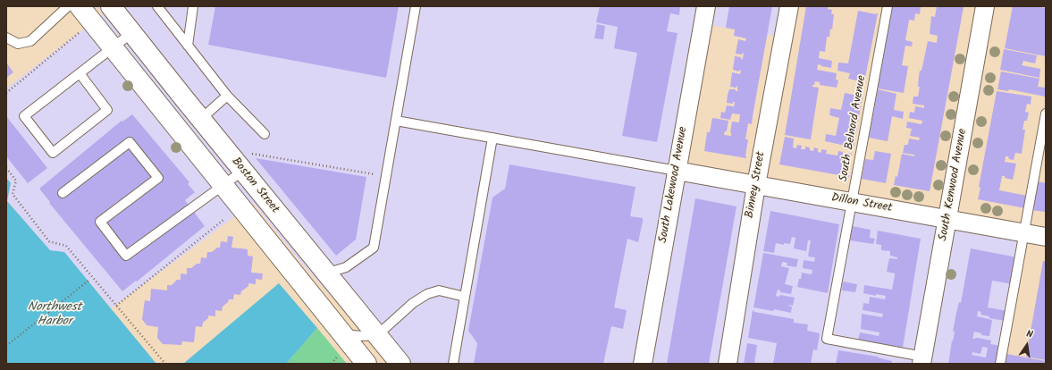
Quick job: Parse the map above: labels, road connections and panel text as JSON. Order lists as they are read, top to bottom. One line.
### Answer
{"streets":{"main road":["Boston Street"],"street":["South Lakewood Avenue","Binney Street","South Kenwood Avenue","Dillon Street"],"lane":["South Belnord Avenue"]},"crossings":[["South Belnord Avenue","South Kenwood Avenue"],["South Belnord Avenue","Dillon Street"],["South Lakewood Avenue","Dillon Street"],["Binney Street","Dillon Street"],["South Kenwood Avenue","Dillon Street"]],"water":["Northwest Harbor"],"north":"top"}
